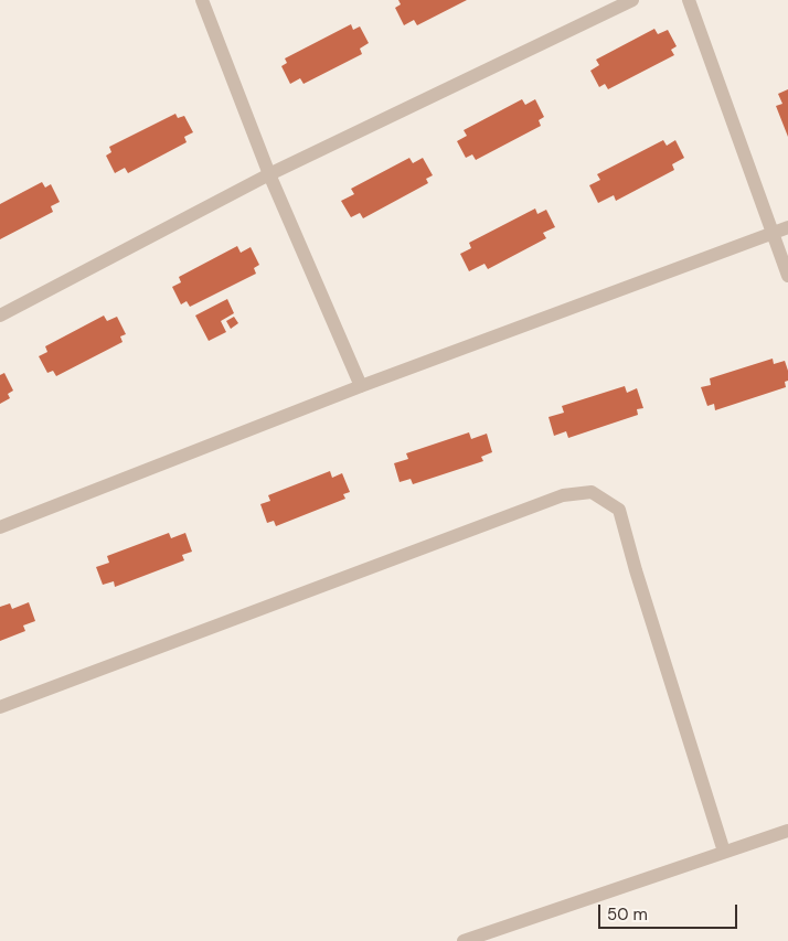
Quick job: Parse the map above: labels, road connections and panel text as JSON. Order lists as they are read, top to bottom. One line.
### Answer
{"scale_bar":"50 m"}
